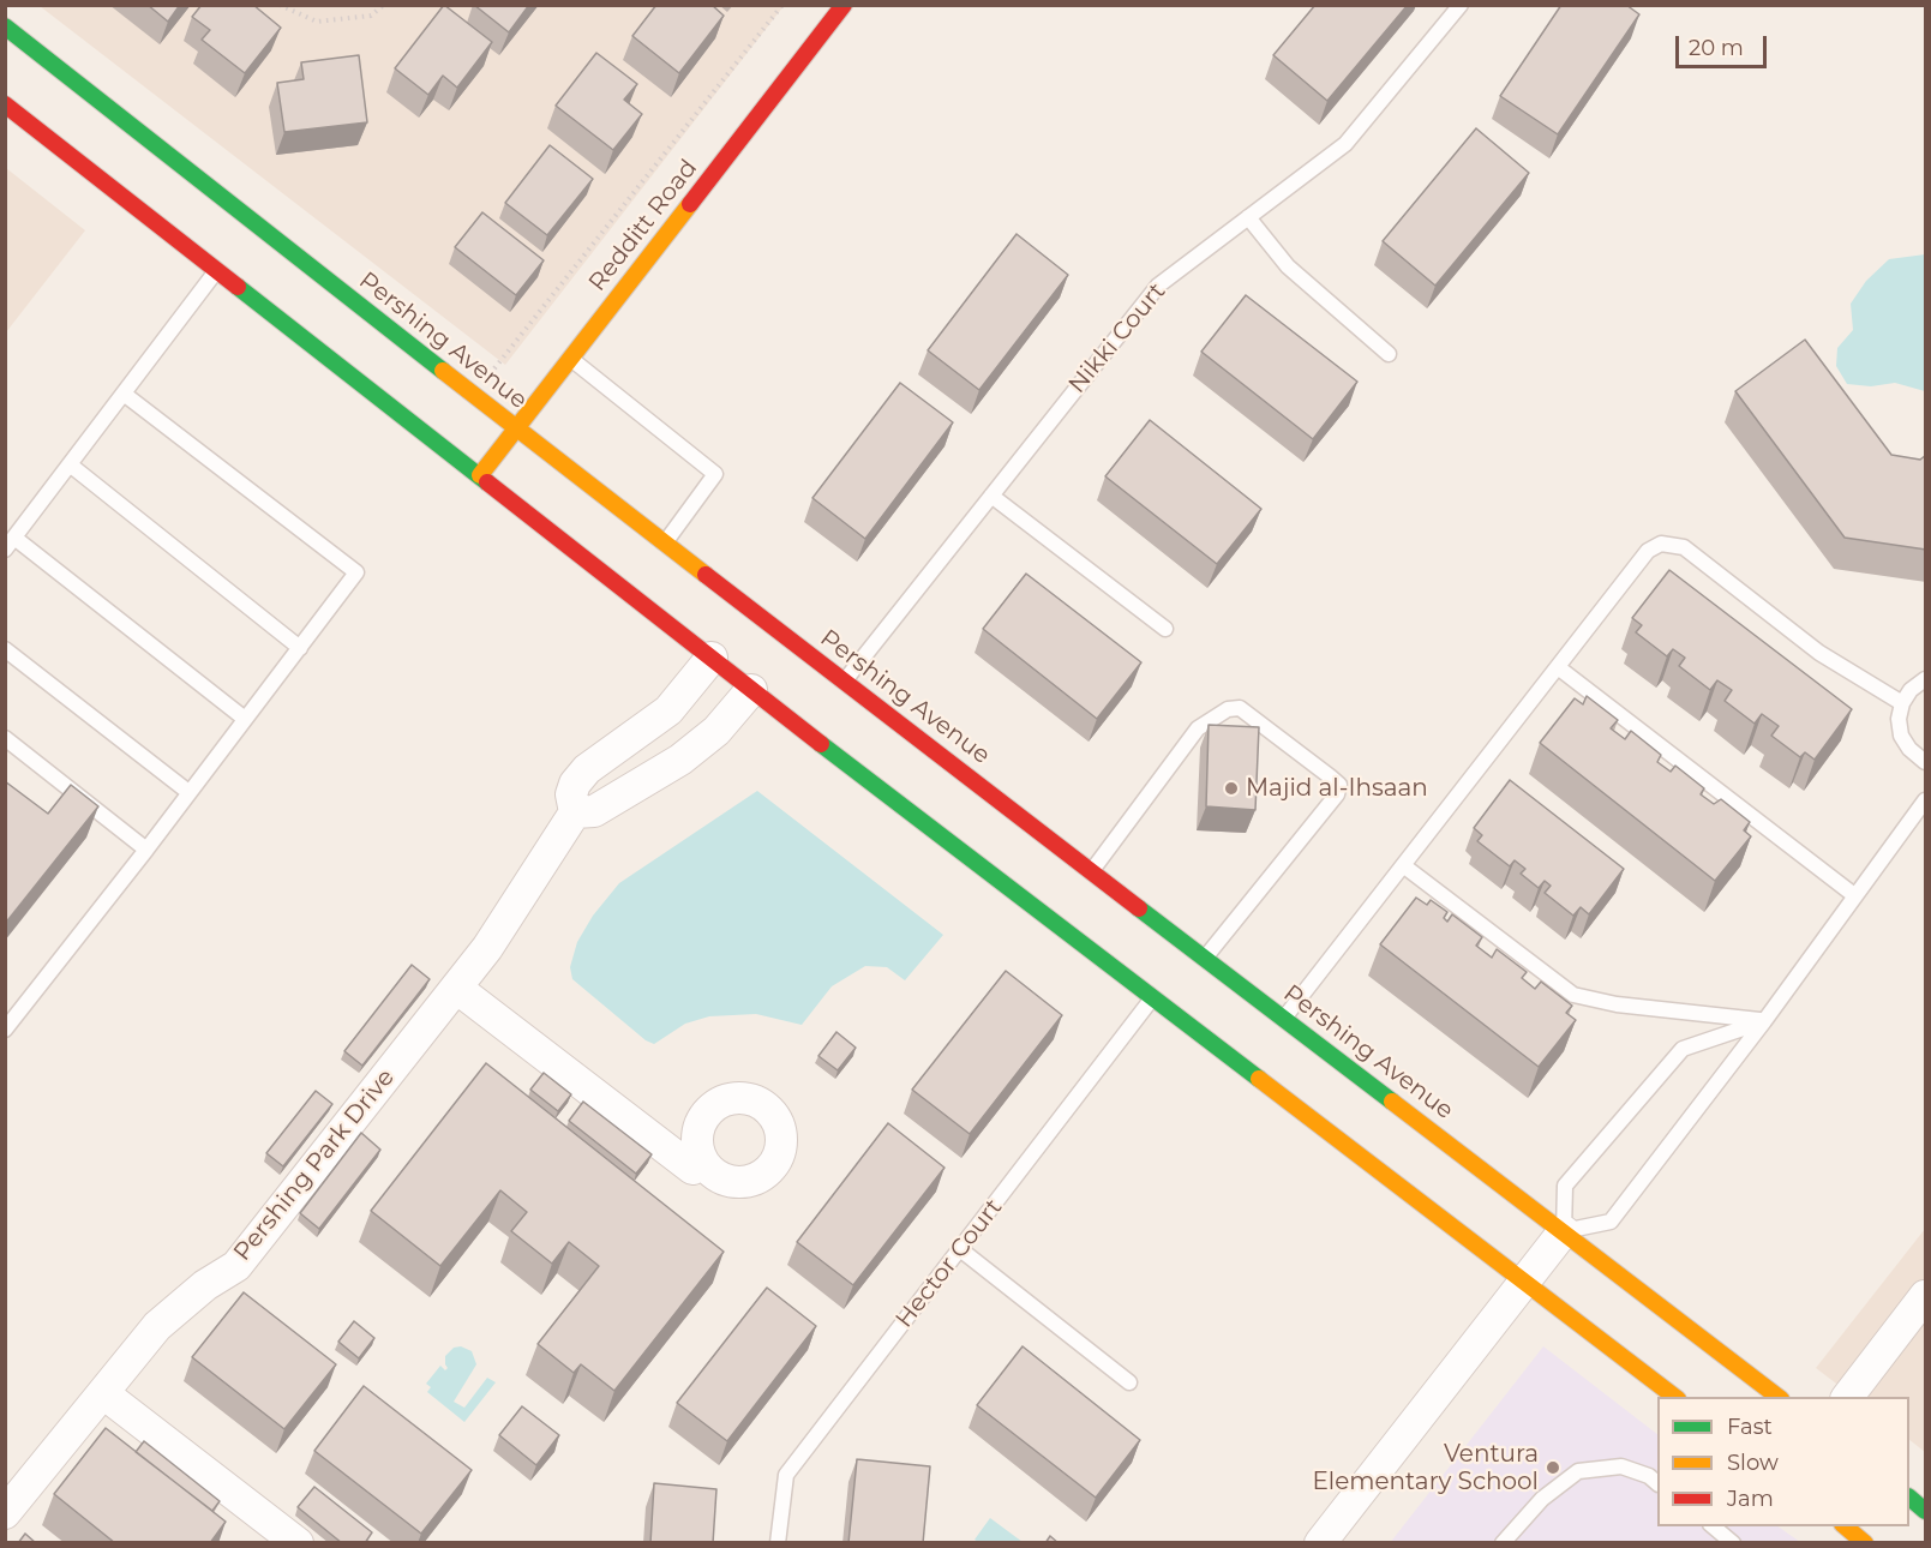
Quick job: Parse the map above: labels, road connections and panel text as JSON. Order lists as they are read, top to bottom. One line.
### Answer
{"streets":{"street":["Redditt Road","Pershing Avenue","Pershing Park Drive"],"lane":["Nikki Court","Hector Court"]},"crossings":[["Redditt Road","Pershing Avenue"],["Nikki Court","Pershing Avenue"]],"places":["Majid al-Ihsaan","Ventura Elementary School"],"legend":["Fast","Slow","Jam"],"scale_bar":"20 m"}
